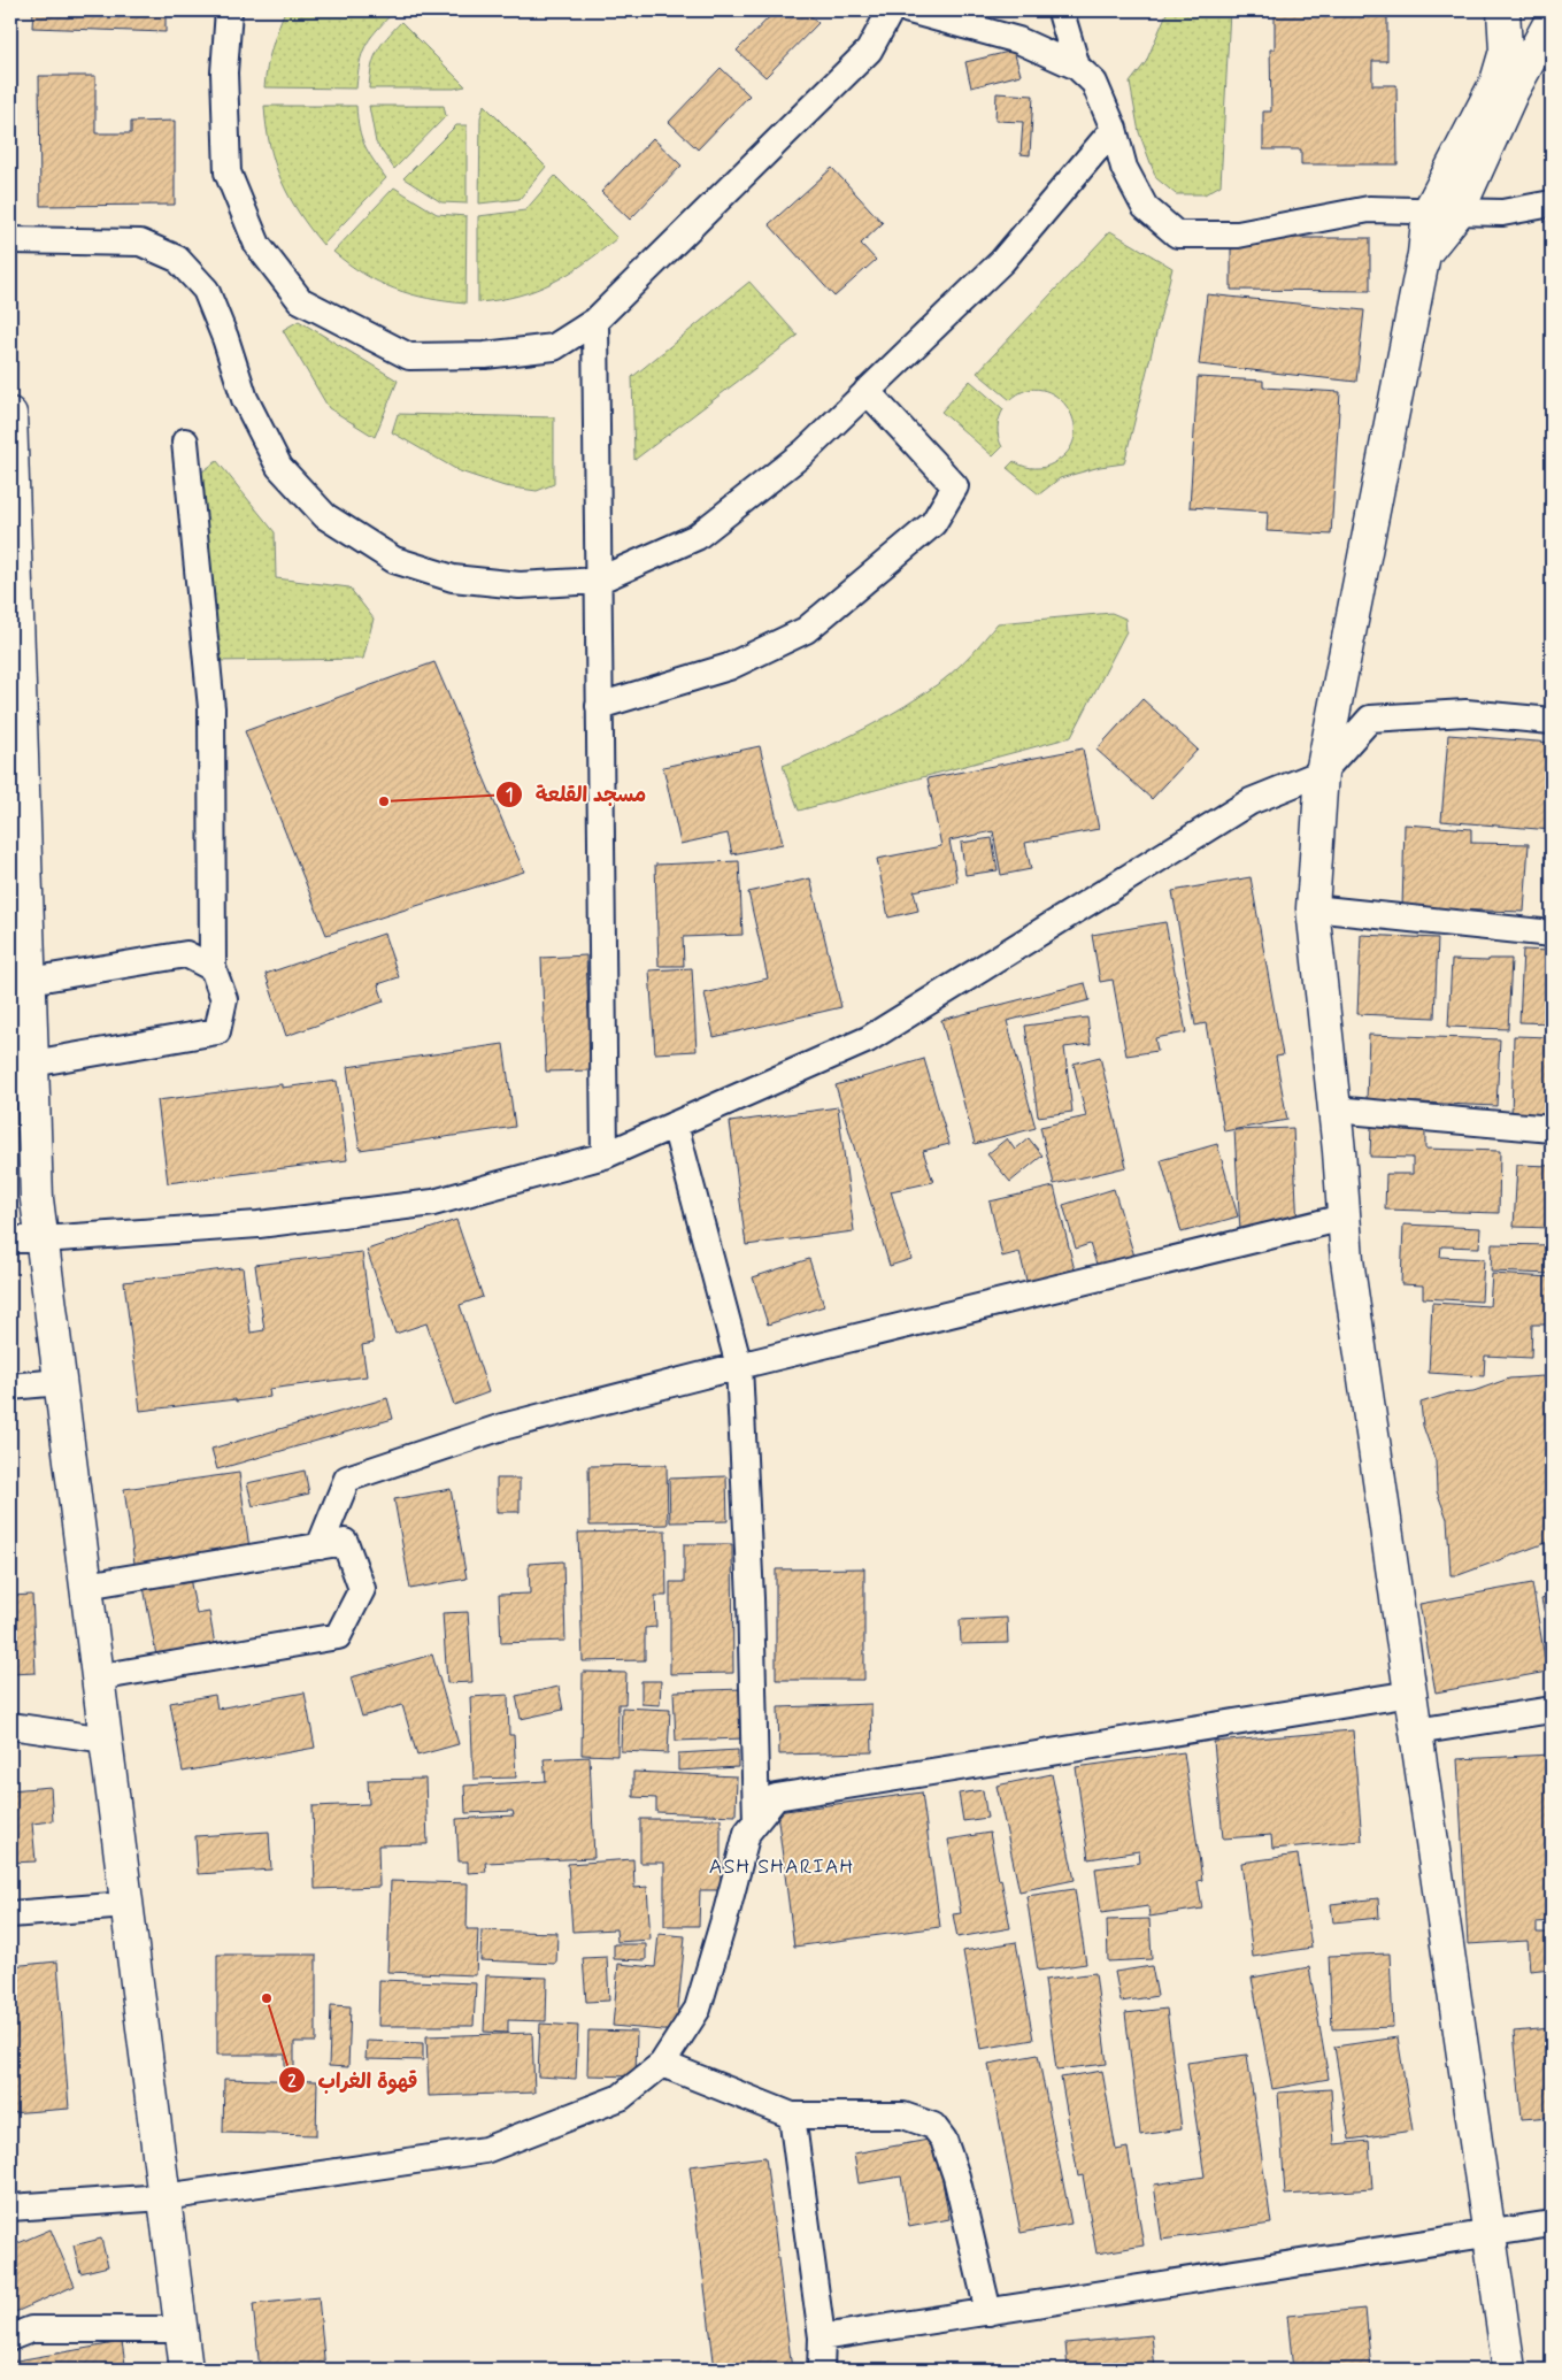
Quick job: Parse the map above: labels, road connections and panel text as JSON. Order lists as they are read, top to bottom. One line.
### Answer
{"districts":["ASH SHARIAH"],"places":["مسجد القلعة","قهوة الغراب"]}
